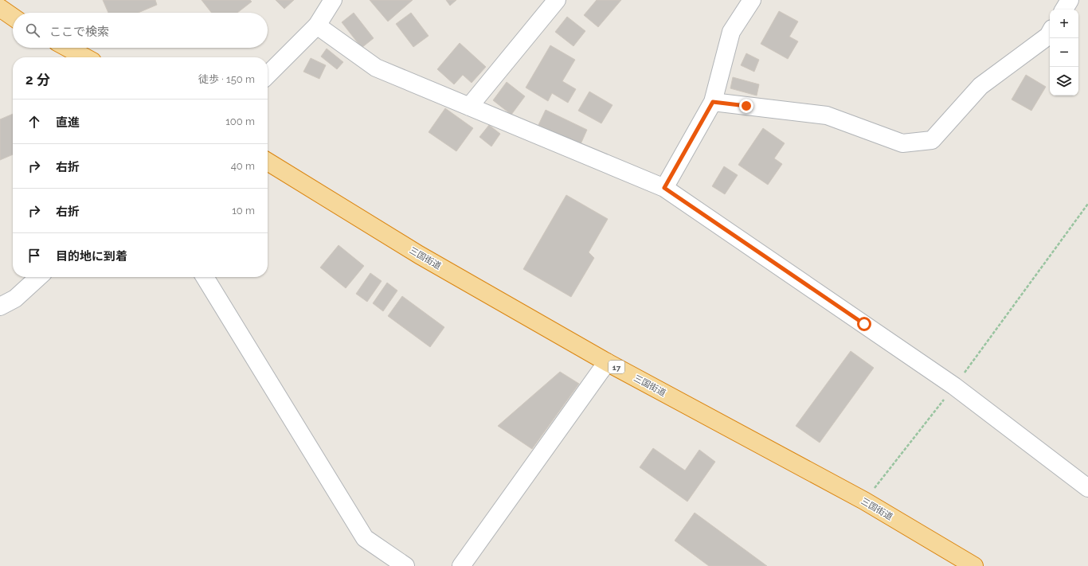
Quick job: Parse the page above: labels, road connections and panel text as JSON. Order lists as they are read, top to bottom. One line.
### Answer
{"streets":{"highway":["三国街道","17"]},"page":{"map_buttons":["+","−"],"search":"ここで検索","heading":["2 分","徒歩 · 150 m"],"list":[["直進","100 m"],["右折","40 m"],["右折","10 m"],"目的地に到着"]}}
